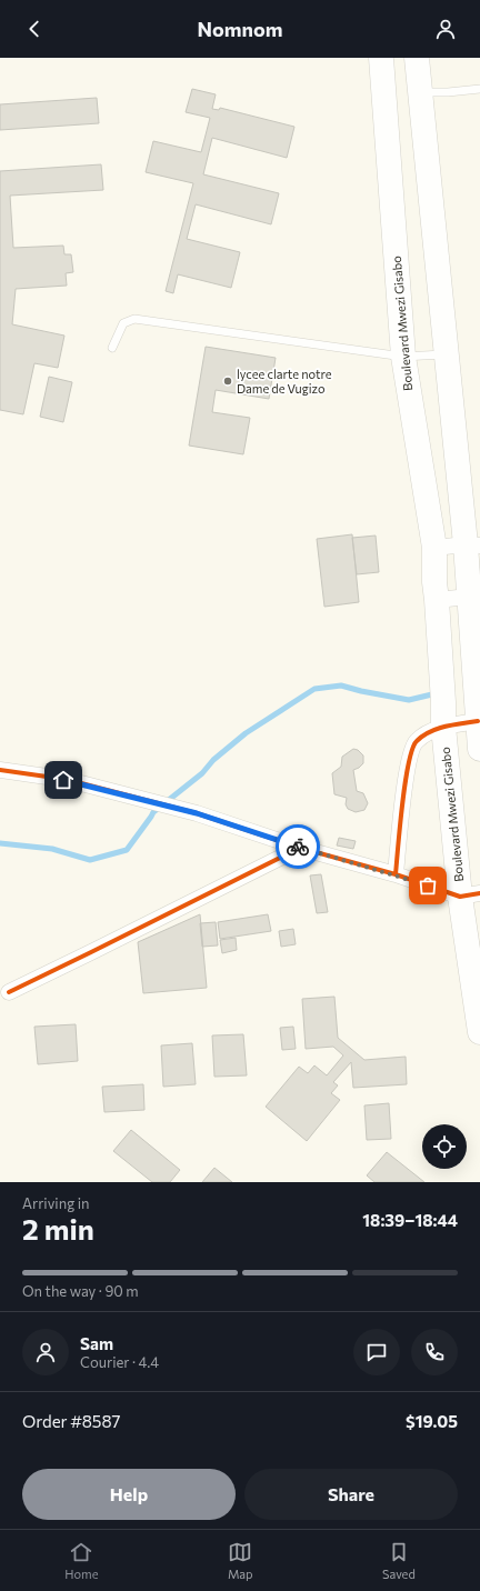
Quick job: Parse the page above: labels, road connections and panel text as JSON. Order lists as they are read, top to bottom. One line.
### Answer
{"streets":{"main road":["Boulevard Mwezi Gisabo"]},"places":["lycee clarte notre Dame de Vugizo"],"page":{"header":"Nomnom","heading":["2 min","Arriving in","18:39–18:44"],"panel":["Sam","Courier · 4.4","Order #8587","$19.05"],"bar":"On the way · 90 m","buttons":["Help","Share"],"tabs":["Home","Map","Saved"]}}
